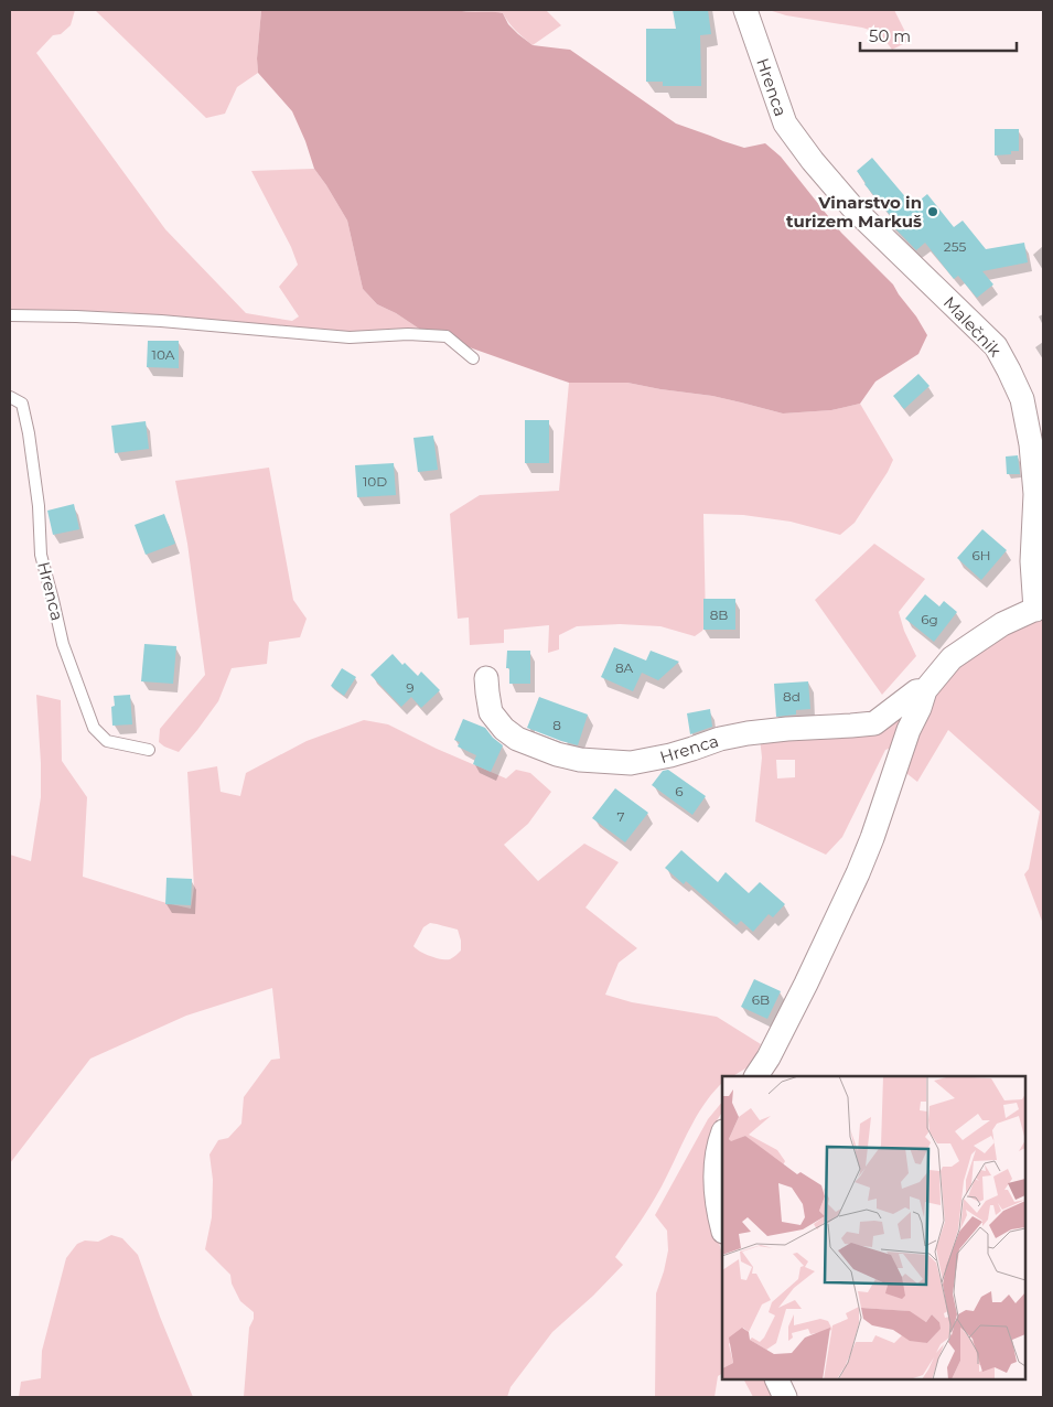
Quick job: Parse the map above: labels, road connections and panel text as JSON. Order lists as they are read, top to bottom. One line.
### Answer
{"streets":{"street":["Hrenca","Malečnik"]},"crossings":[["Hrenca","Malečnik"]],"places":["Vinarstvo in turizem Markuš"],"house_numbers":["255","10A","10D","6H","8B","6g","8A","9","8d","8","6","7","6B"],"scale_bar":"50 m"}
